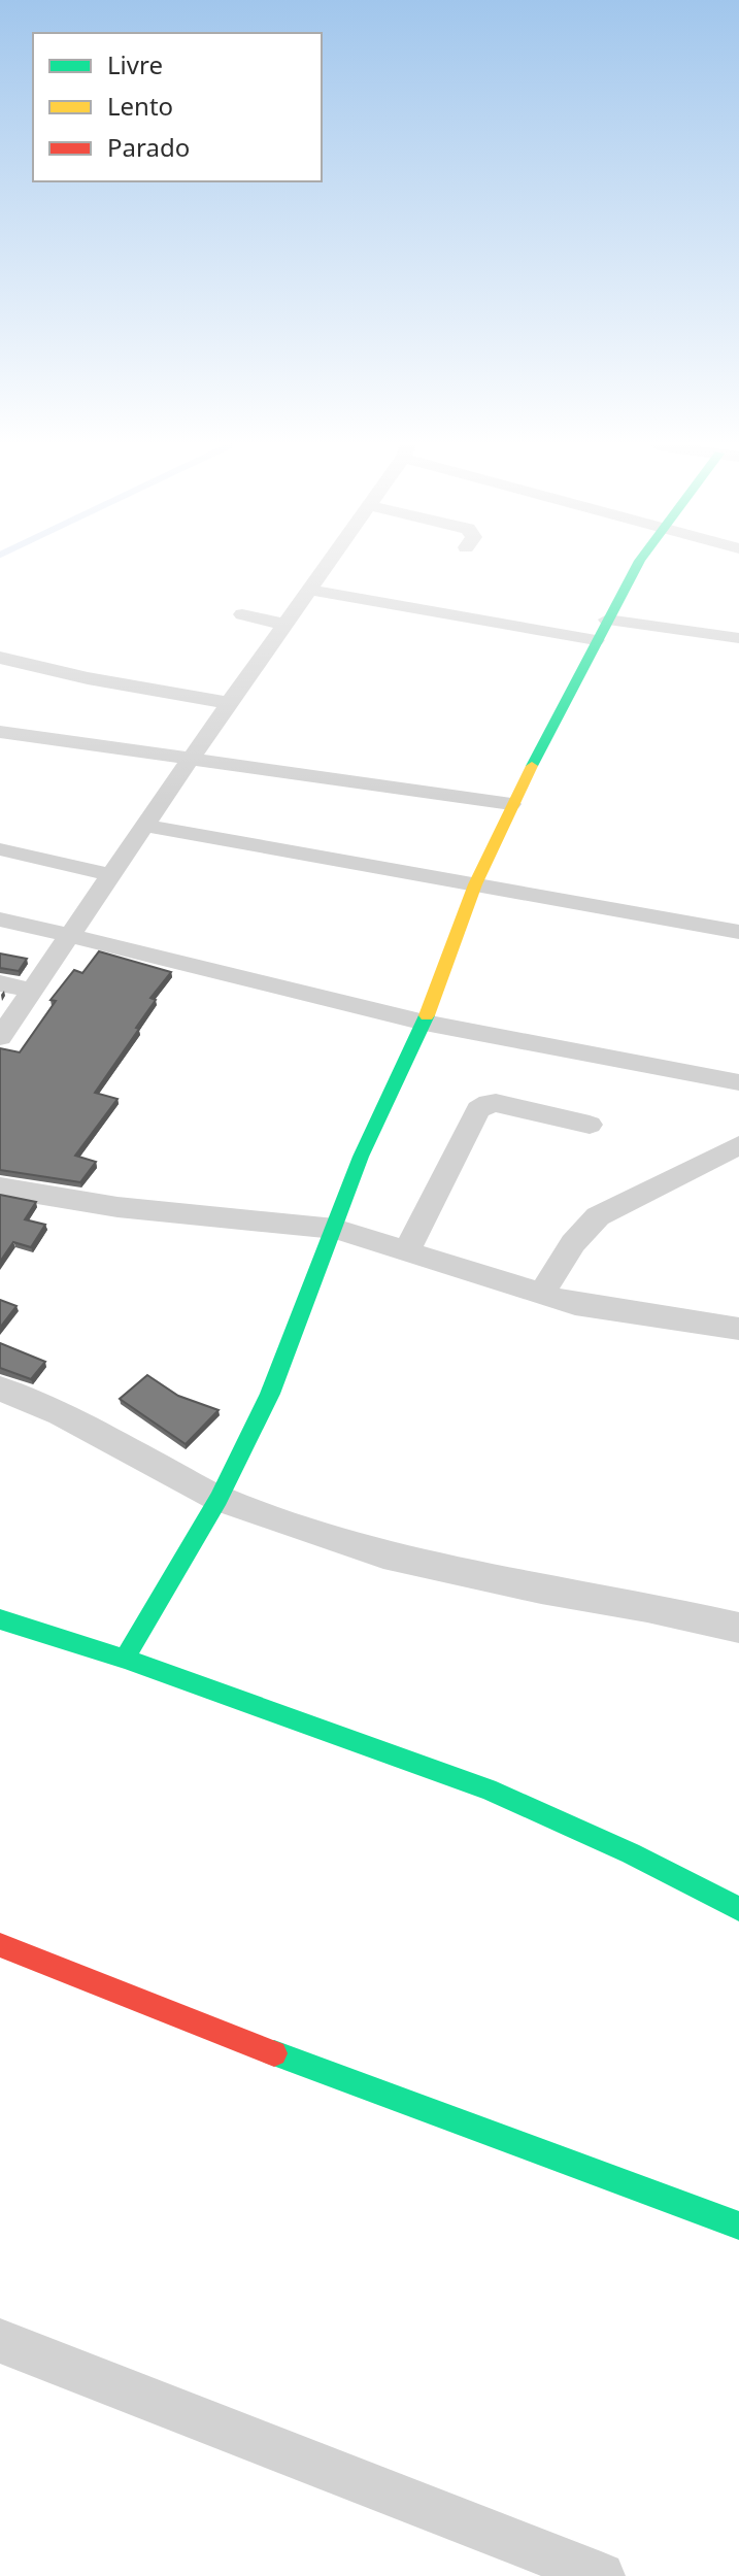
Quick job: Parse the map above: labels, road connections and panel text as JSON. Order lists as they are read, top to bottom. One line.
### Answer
{"legend":["Livre","Lento","Parado"]}
